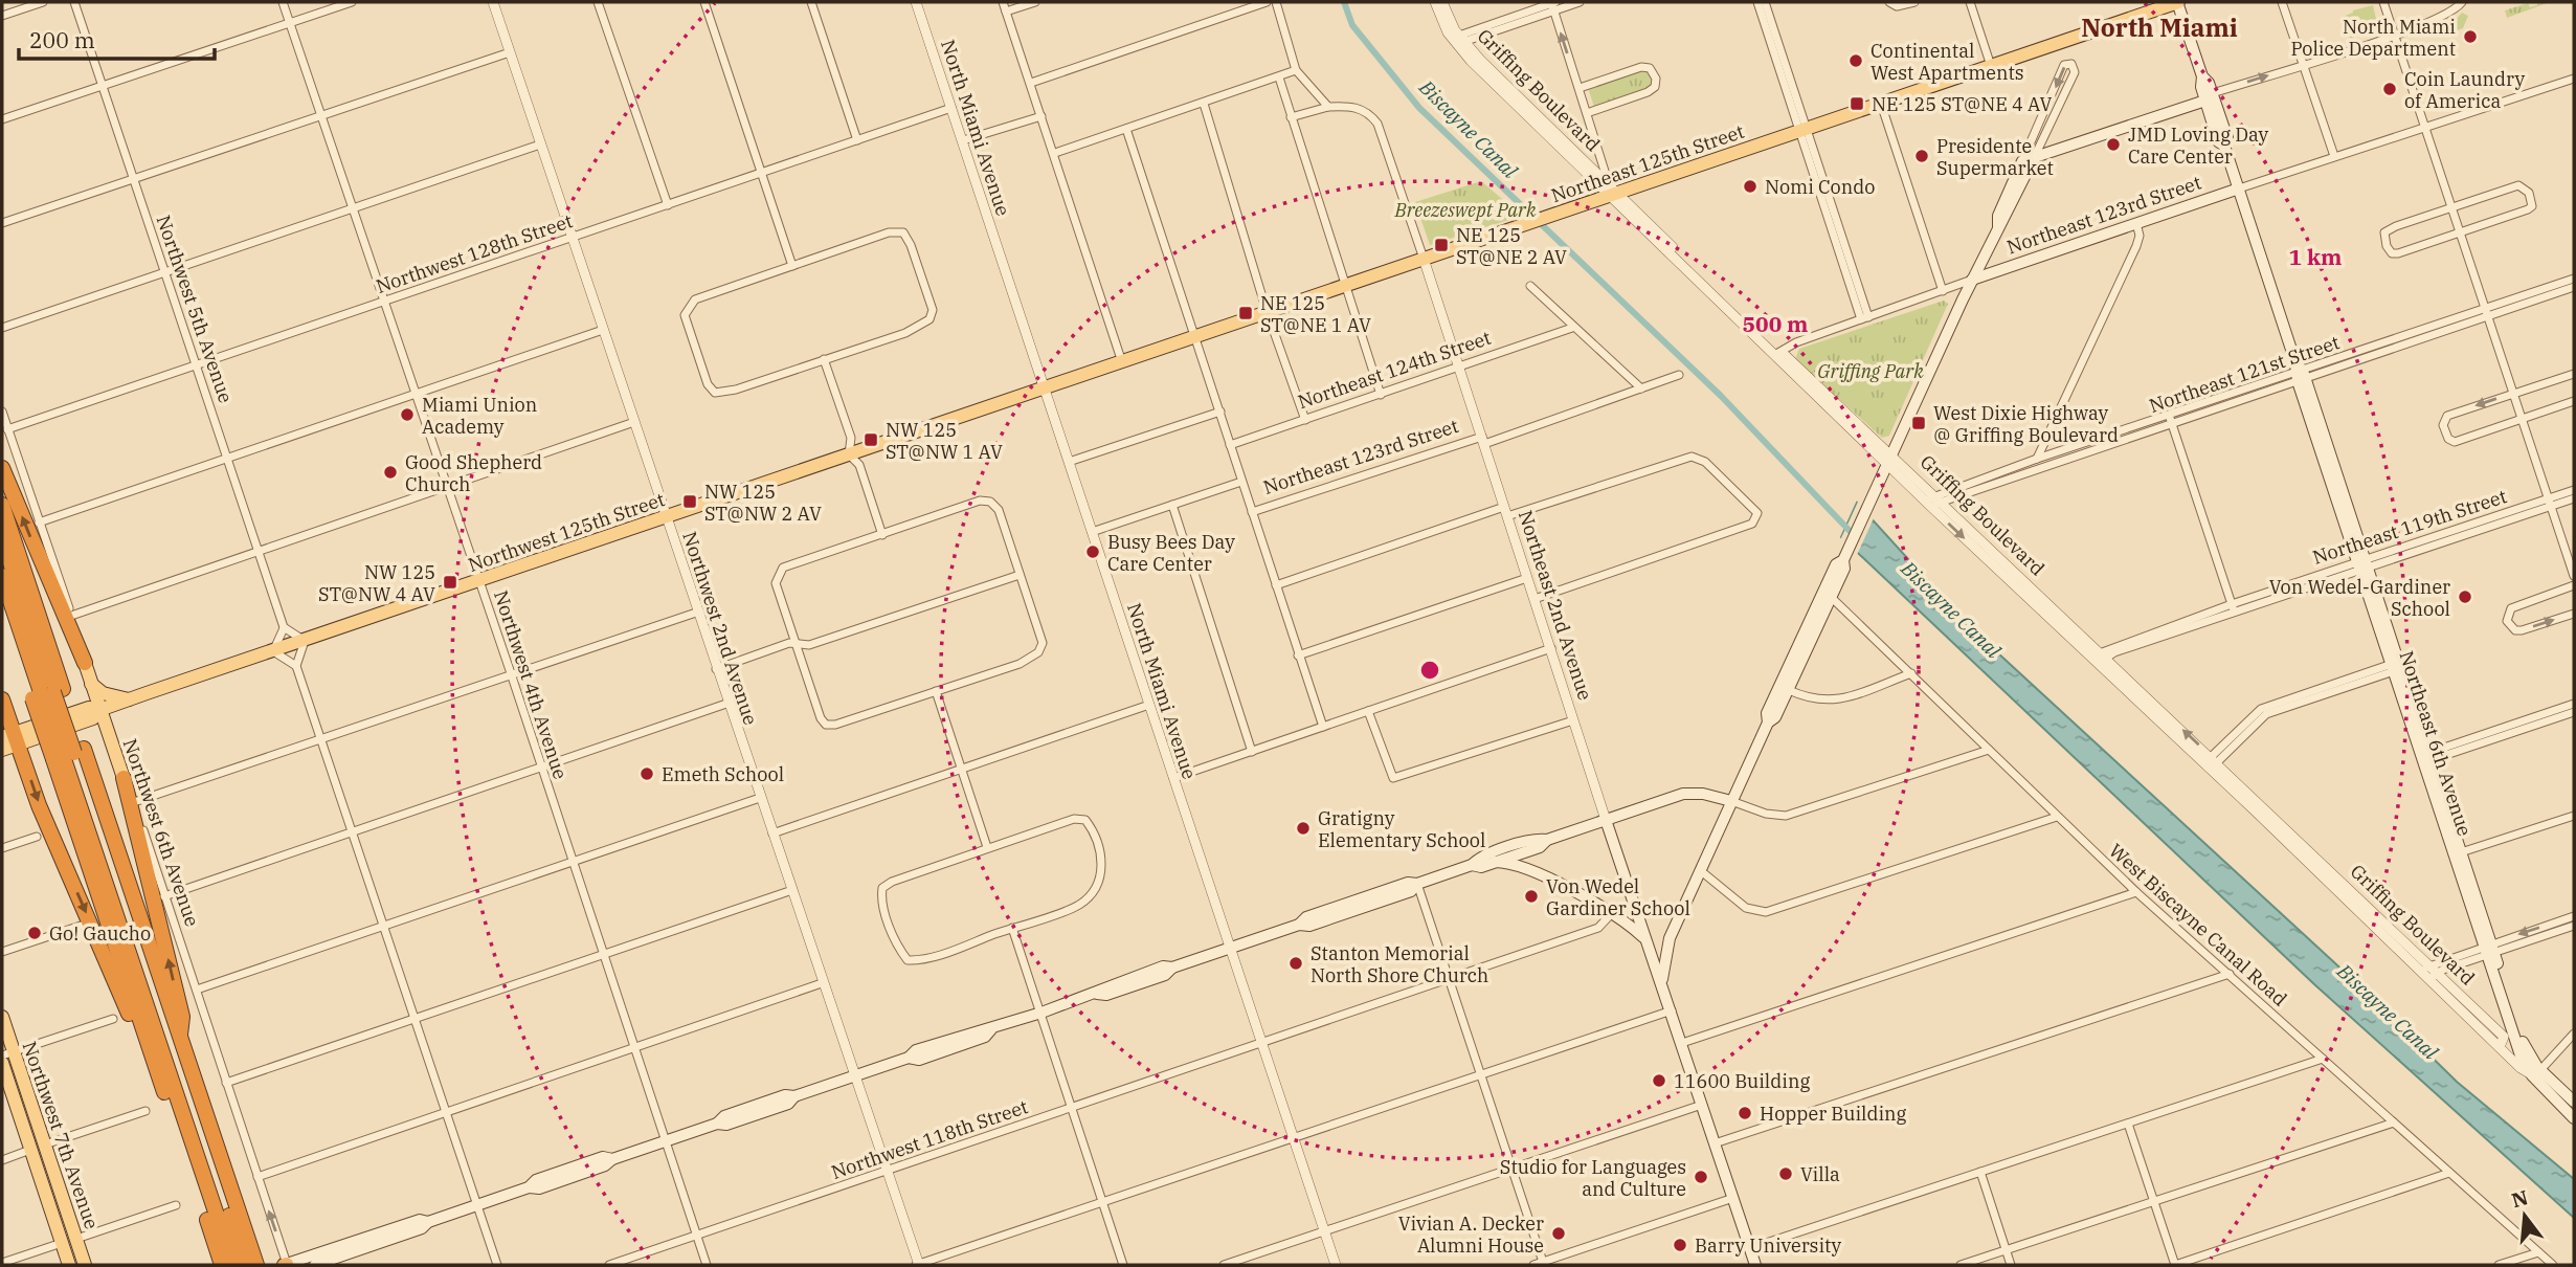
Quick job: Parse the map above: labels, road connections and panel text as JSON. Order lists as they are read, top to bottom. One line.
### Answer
{"streets":{"main road":["Griffing Boulevard","Northeast 125th Street","Northeast 123rd Street","Northwest 125th Street","Northeast 2nd Avenue","Northeast 6th Avenue","Northwest 6th Avenue","Northwest 7th Avenue"],"street":["North Miami Avenue","Northwest 128th Street","Northwest 5th Avenue","Northeast 124th Street","Northeast 121st Street","Northeast 119th Street","Northwest 2nd Avenue","Northwest 4th Avenue","West Biscayne Canal Road","Northwest 118th Street"]},"crossings":[["Griffing Boulevard","Northeast 125th Street"],["Griffing Boulevard","Northeast 123rd Street"],["Griffing Boulevard","Northeast 121st Street"],["Griffing Boulevard","Northeast 119th Street"],["Griffing Boulevard","Northeast 6th Avenue"],["North Miami Avenue","Northeast 125th Street"],["North Miami Avenue","Northwest 128th Street"],["North Miami Avenue","Northwest 125th Street"],["North Miami Avenue","Northwest 118th Street"],["Northeast 125th Street","Northwest 125th Street"],["Northeast 125th Street","Northeast 2nd Avenue"],["Northeast 125th Street","Northeast 6th Avenue"],["Northeast 123rd Street","Northeast 2nd Avenue"],["Northeast 123rd Street","Northeast 6th Avenue"],["Northwest 128th Street","Northwest 5th Avenue"],["Northwest 128th Street","Northwest 2nd Avenue"],["Northwest 128th Street","Northwest 4th Avenue"],["Northwest 128th Street","Northwest 6th Avenue"],["Northeast 124th Street","Northeast 2nd Avenue"],["Northeast 121st Street","Northeast 6th Avenue"],["Northeast 119th Street","Northeast 6th Avenue"],["Northwest 125th Street","Northwest 2nd Avenue"],["Northwest 125th Street","Northwest 4th Avenue"],["Northwest 125th Street","Northwest 6th Avenue"],["Northwest 2nd Avenue","Northwest 118th Street"],["Northwest 4th Avenue","Northwest 118th Street"]],"districts":["North Miami"],"water":["Biscayne Canal"],"parks":["Breezeswept Park","Griffing Park"],"places":{"other":["North Miami Police Department","Continental West Apartments","Coin Laundry of America","JMD Loving Day Care Center","Presidente Supermarket","Nomi Condo","Miami Union Academy","Good Shepherd Church","Busy Bees Day Care Center","Von Wedel-Gardiner School","Emeth School","Gratigny Elementary School","Von Wedel Gardiner School","Go! Gaucho","Stanton Memorial North Shore Church","11600 Building","Hopper Building","Villa","Studio for Languages and Culture","Vivian A. Decker Alumni House","Barry University"],"transit":["NE 125 ST@NE 4 AV","NE 125 ST@NE 2 AV","NE 125 ST@NE 1 AV","West Dixie Highway @ Griffing Boulevard","NW 125 ST@NW 1 AV","NW 125 ST@NW 2 AV","NW 125 ST@NW 4 AV"]},"scale_bar":"200 m","north":"top","rings":["1 km","500 m"]}
